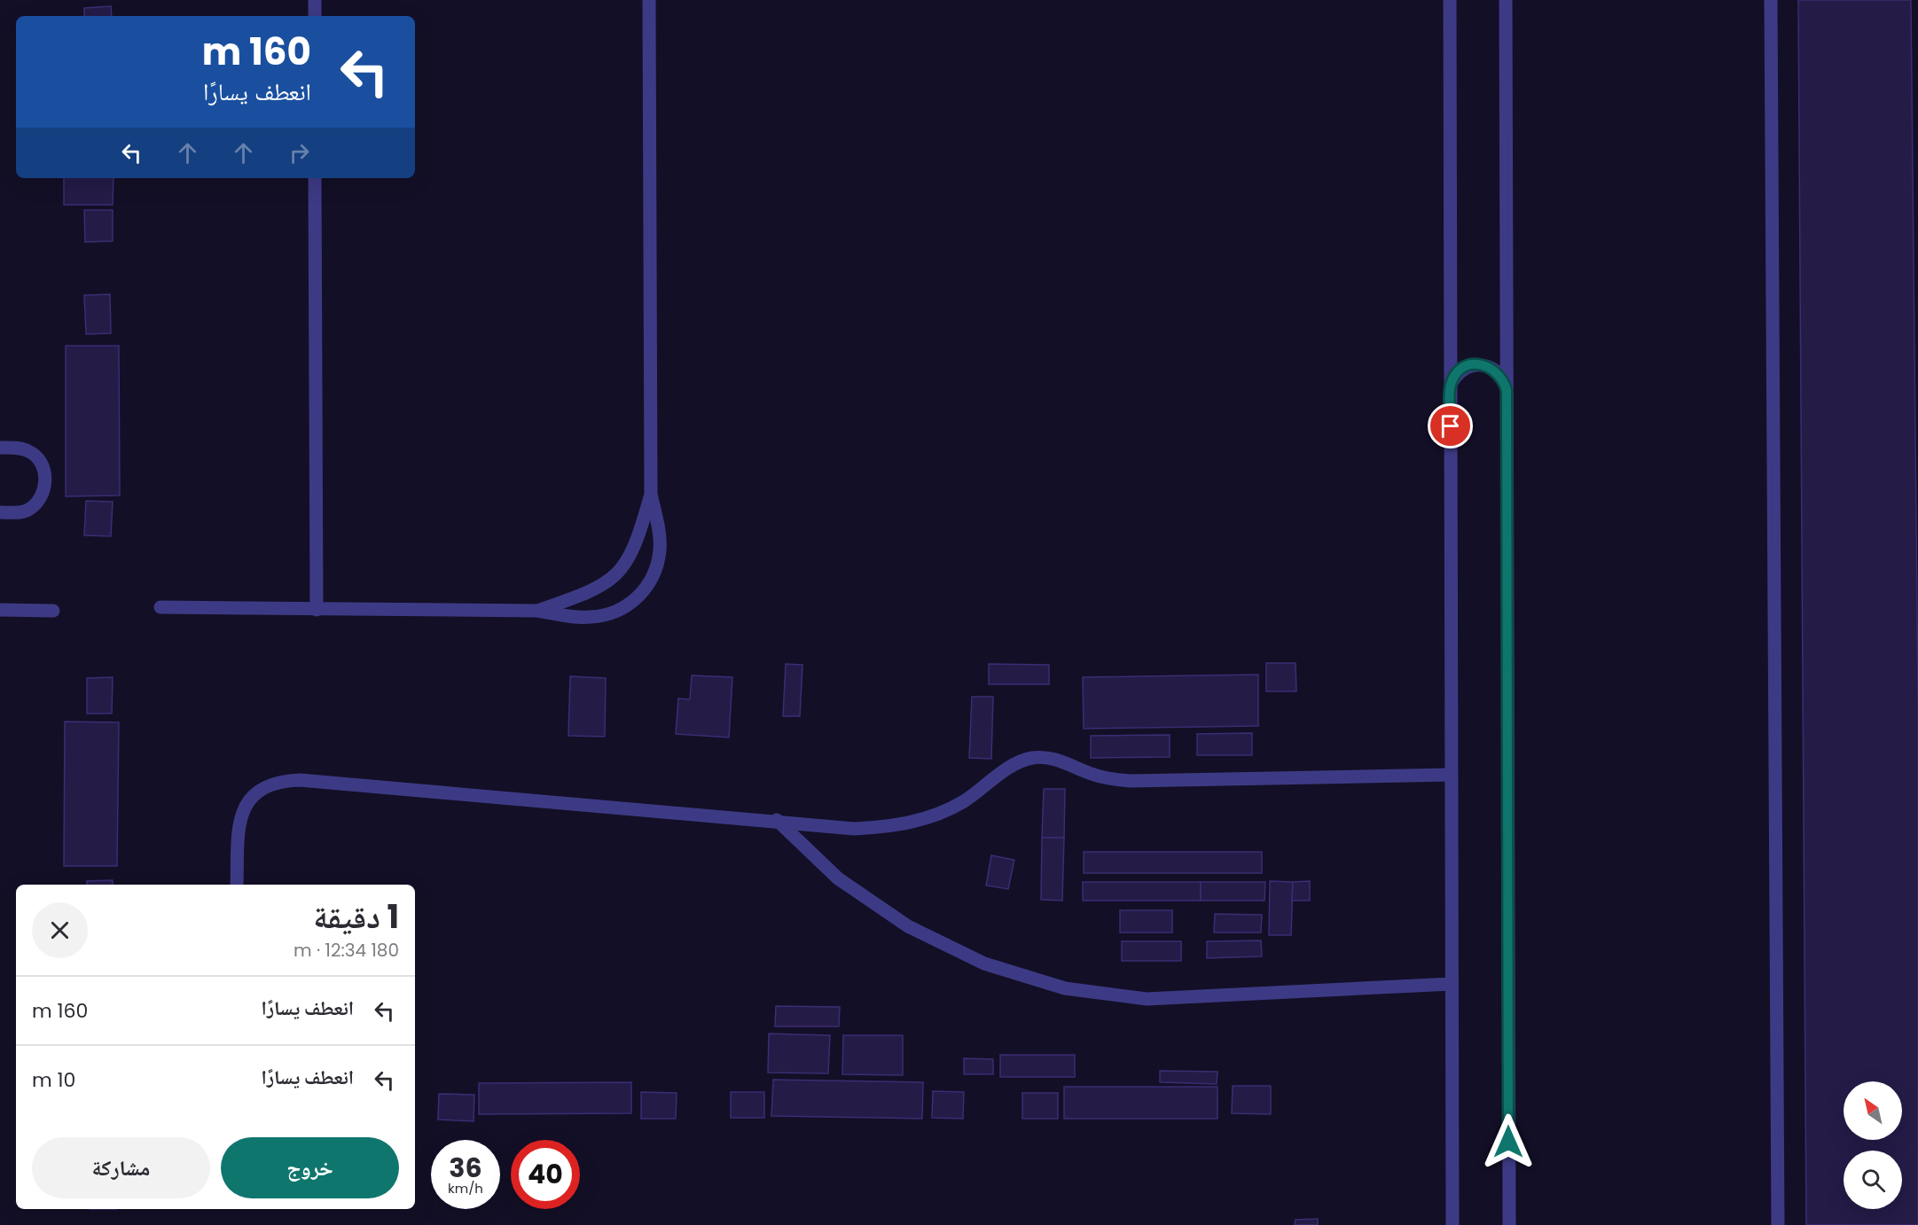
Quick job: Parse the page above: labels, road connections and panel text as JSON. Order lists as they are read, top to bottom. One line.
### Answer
{"north":"top left","page":{"turn":["160 m","انعطف يسارًا"],"heading":["1 دقيقة","180 m · 12:34"],"list":[{"name":"انعطف يسارًا","value":"160 m"},{"name":"انعطف يسارًا","value":"10 m"}],"buttons":["خروج","مشاركة"],"speed":"36 km/h","limit":"40"}}
